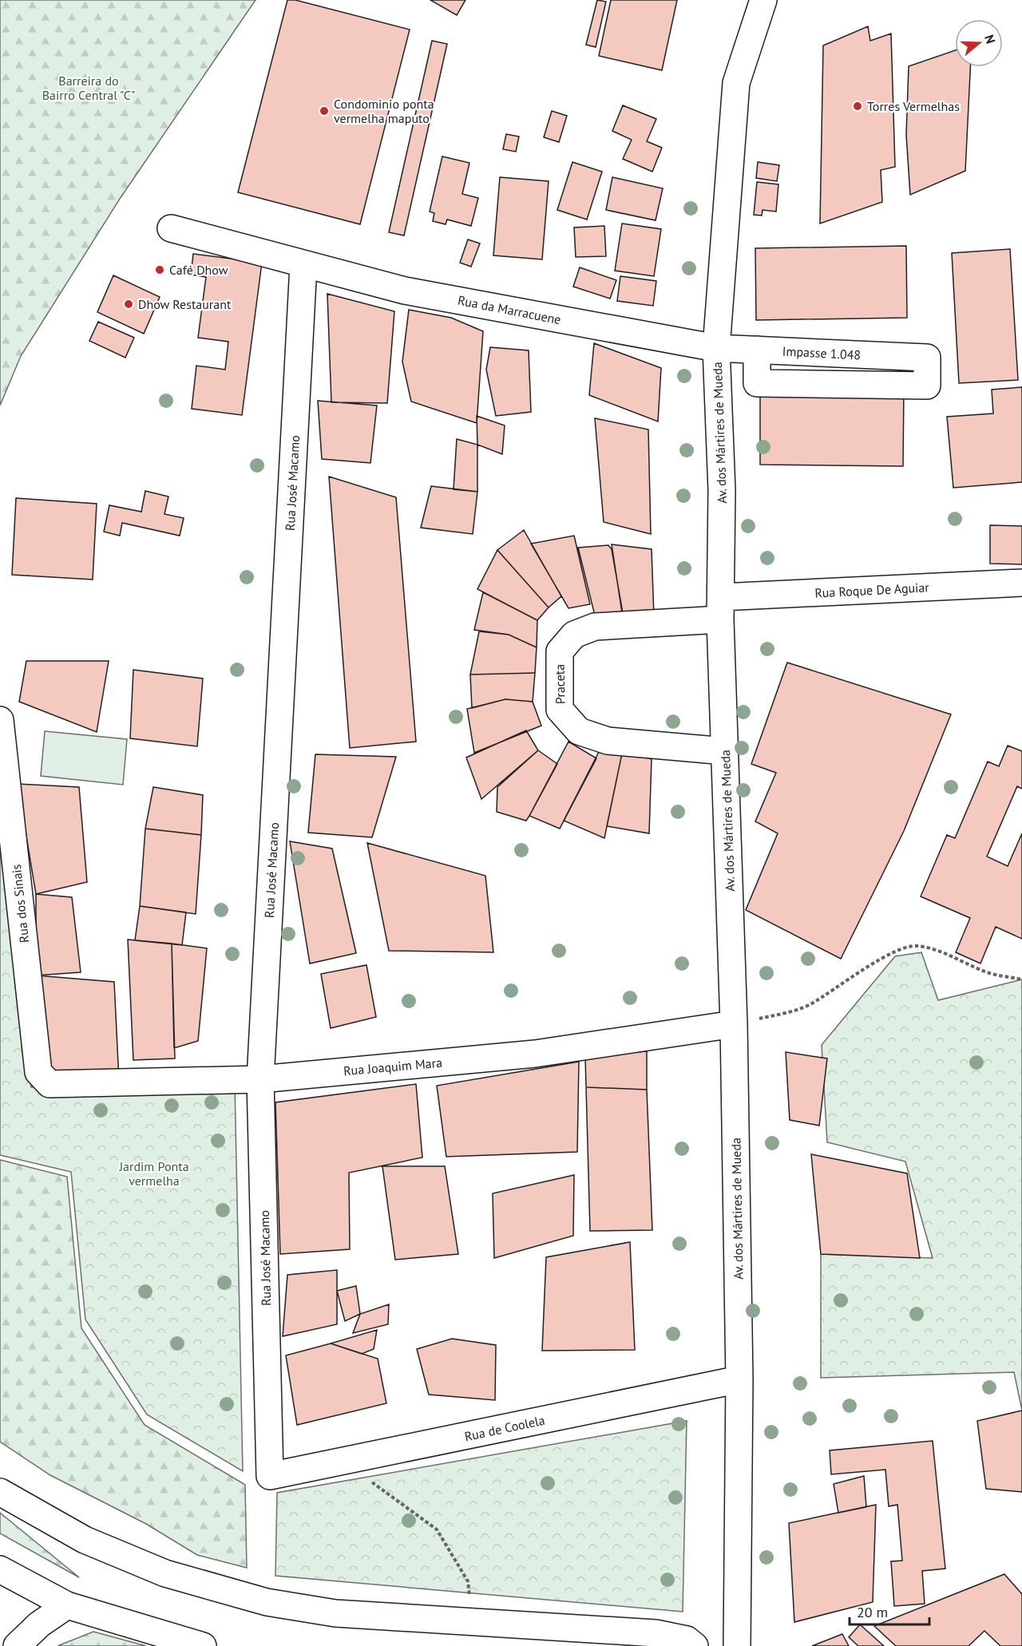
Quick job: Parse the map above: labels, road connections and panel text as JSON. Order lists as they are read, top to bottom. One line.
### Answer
{"streets":{"street":["Rua da Marracuene","Impasse 1.048","Av. dos Mártires de Mueda","Rua José Macamo","Rua Roque De Aguiar","Praceta","Rua dos Sinais","Rua Joaquim Mara","Rua de Coolela"]},"crossings":[["Rua da Marracuene","Impasse 1.048"],["Rua da Marracuene","Av. dos Mártires de Mueda"],["Rua da Marracuene","Rua José Macamo"],["Impasse 1.048","Av. dos Mártires de Mueda"],["Av. dos Mártires de Mueda","Rua Roque De Aguiar"],["Av. dos Mártires de Mueda","Praceta"],["Av. dos Mártires de Mueda","Rua Joaquim Mara"],["Av. dos Mártires de Mueda","Rua de Coolela"],["Rua José Macamo","Rua Joaquim Mara"],["Rua José Macamo","Rua de Coolela"],["Rua Roque De Aguiar","Praceta"],["Rua dos Sinais","Rua Joaquim Mara"]],"parks":["Barreira do Bairro Central \"C\"","Jardim Ponta vermelha"],"places":["Torres Vermelhas","Condominio ponta vermelha maputo","Café Dhow","Dhow Restaurant"],"scale_bar":"20 m","north":"right"}
